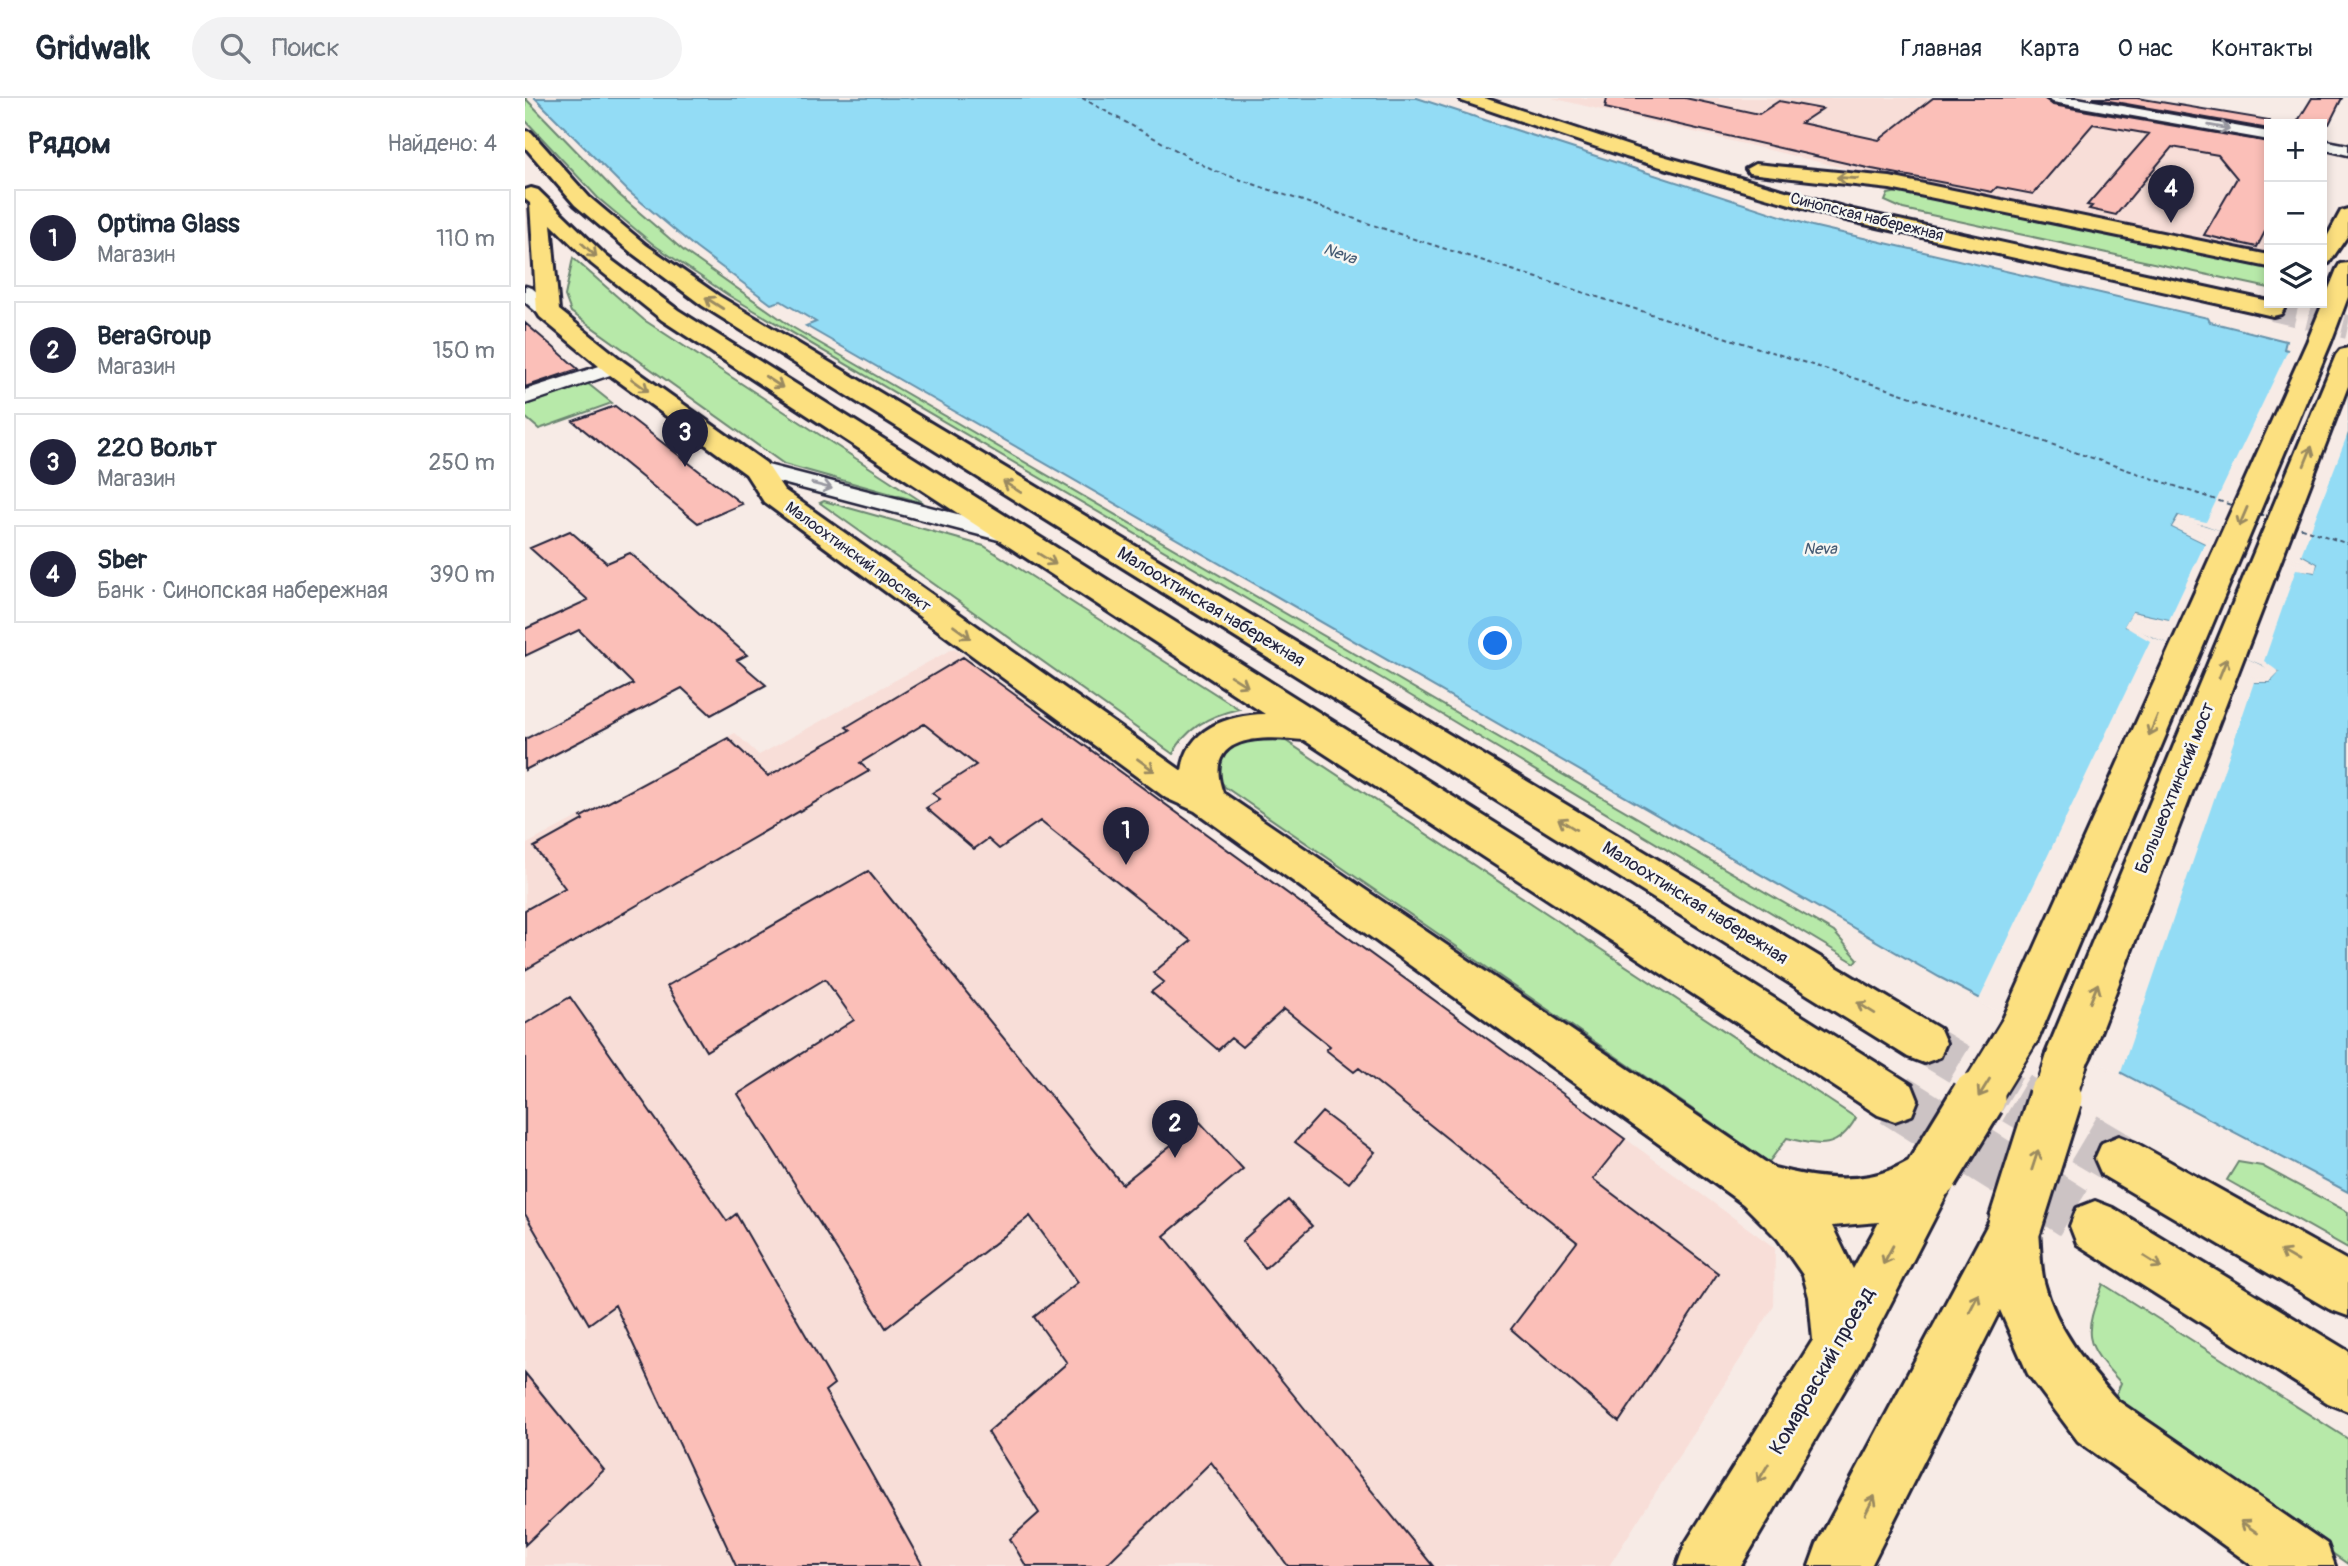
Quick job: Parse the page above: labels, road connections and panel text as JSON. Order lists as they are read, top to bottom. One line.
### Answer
{"streets":{"main road":["Синопская набережная","Малоохтинский проспект","Малоохтинская набережная","Большеохтинский мост","Комаровский проезд"]},"water":["Neva"],"page":{"header":"Gridwalk","search":"Поиск","nav":["Главная","Карта","О нас","Контакты"],"heading":["Рядом","Найдено: 4"],"map_buttons":["+","−"],"pins":["4","3","1","2"],"list":[{"mark":"1","name":"Optima Glass","note":"Магазин","value":"110 m"},{"mark":"2","name":"BeraGroup","note":"Магазин","value":"150 m"},{"mark":"3","name":"220 Вольт","note":"Магазин","value":"250 m"},{"mark":"4","name":"Sber","note":"Банк · Синопская набережная","value":"390 m"}]}}
